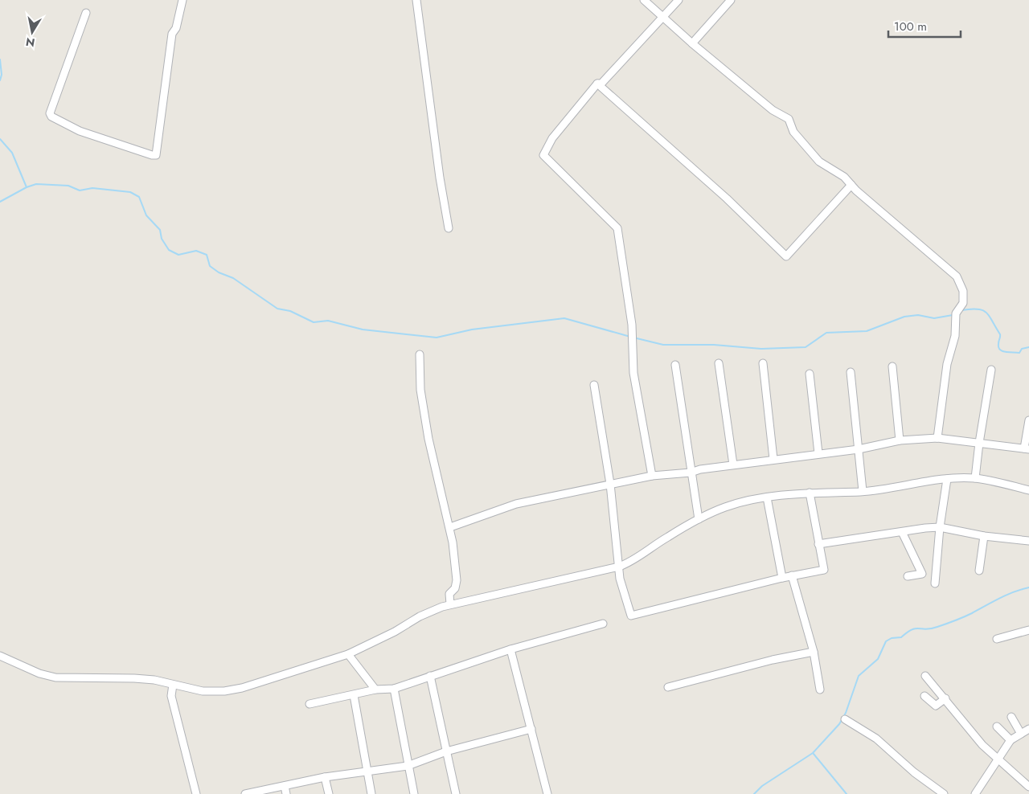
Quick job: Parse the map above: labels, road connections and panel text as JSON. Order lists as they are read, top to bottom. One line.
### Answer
{"scale_bar":"100 m","north":"bottom"}
